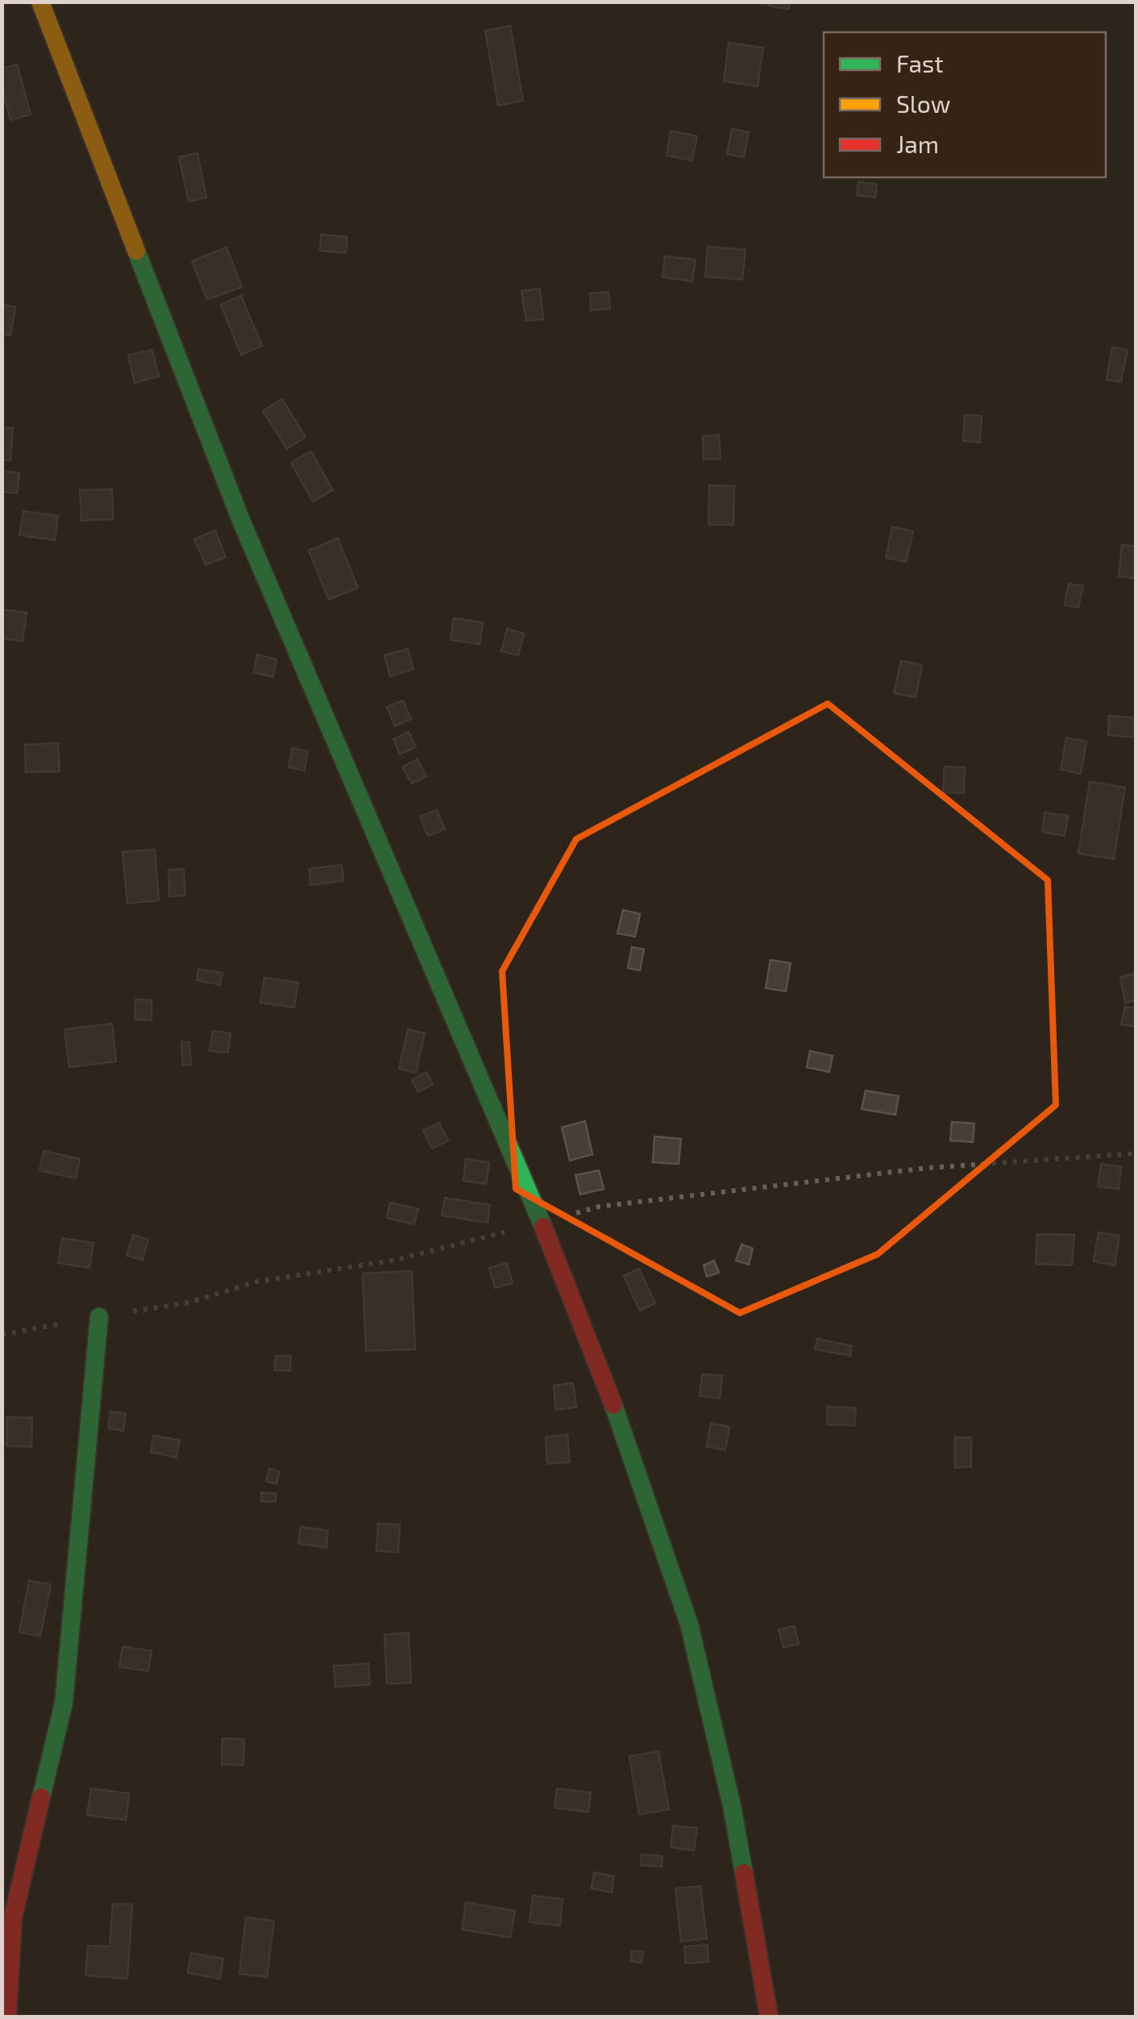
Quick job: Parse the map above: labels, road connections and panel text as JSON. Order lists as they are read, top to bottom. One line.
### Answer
{"legend":["Fast","Slow","Jam"]}
